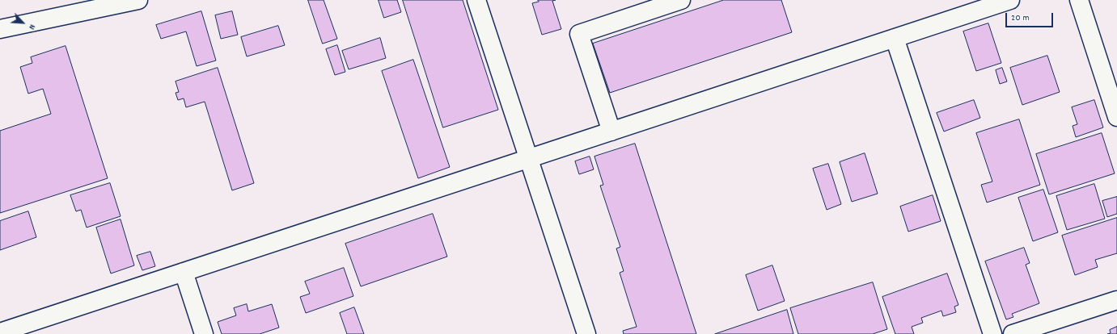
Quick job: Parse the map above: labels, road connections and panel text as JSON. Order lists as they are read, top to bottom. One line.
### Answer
{"scale_bar":"20 m","north":"bottom right"}
